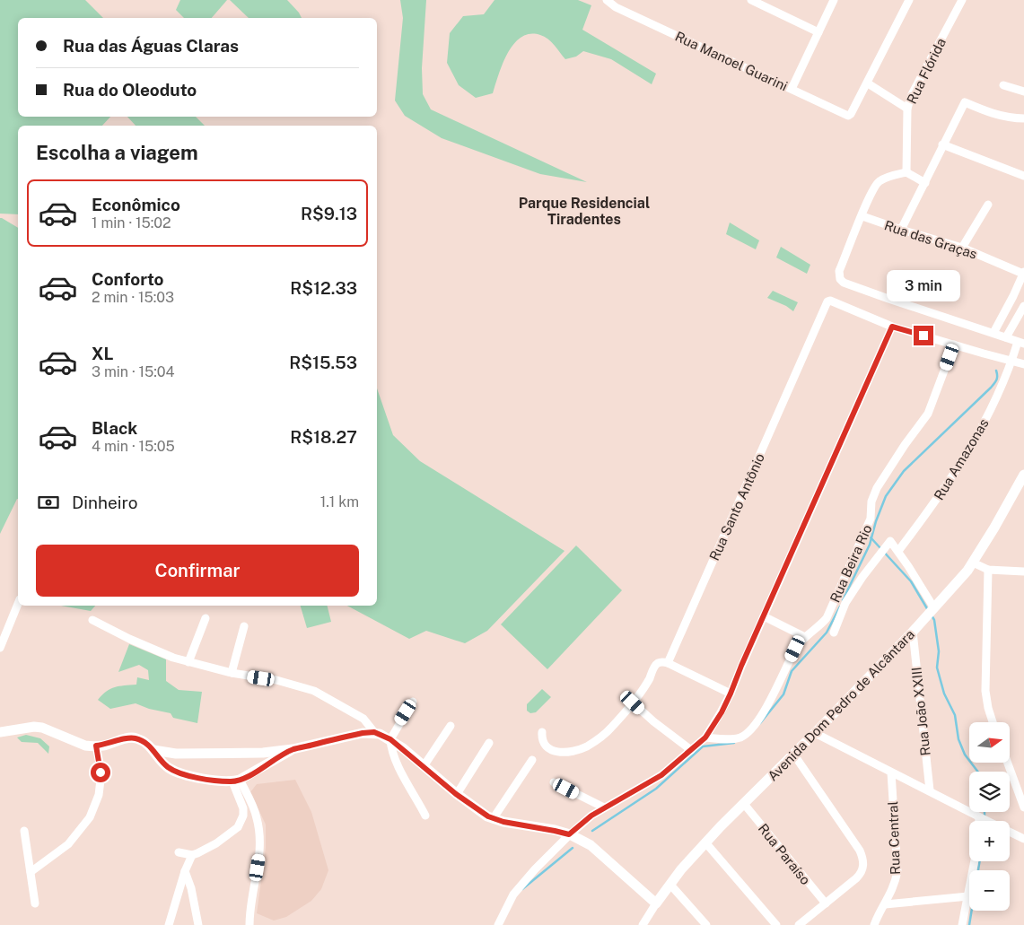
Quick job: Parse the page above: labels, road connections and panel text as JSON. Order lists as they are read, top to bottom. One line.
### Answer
{"streets":{"street":["Rua Manoel Guarini","Rua Flórida","Rua das Graças","Rua Amazonas","Rua Santo Antônio","Rua Beira Rio","Avenida Dom Pedro de Alcântara","Rua João XXIII","Rua Central","Rua Paraíso"]},"crossings":[["Avenida Dom Pedro de Alcântara","Rua João XXIII"],["Avenida Dom Pedro de Alcântara","Rua Paraíso"]],"districts":["Parque Residencial Tiradentes"],"north":"right","page":{"banner":["Rua das Águas Claras","Rua do Oleoduto"],"heading":"Escolha a viagem","list":[{"name":"Econômico","note":"1 min · 15:02","value":"R$9.13"},{"name":"Conforto","note":"2 min · 15:03","value":"R$12.33"},{"name":"XL","note":"3 min · 15:04","value":"R$15.53"},{"name":"Black","note":"4 min · 15:05","value":"R$18.27"}],"bubble":"3 min","pay":["Dinheiro","1.1 km"],"buttons":"Confirmar","map_buttons":["+","−"]}}
